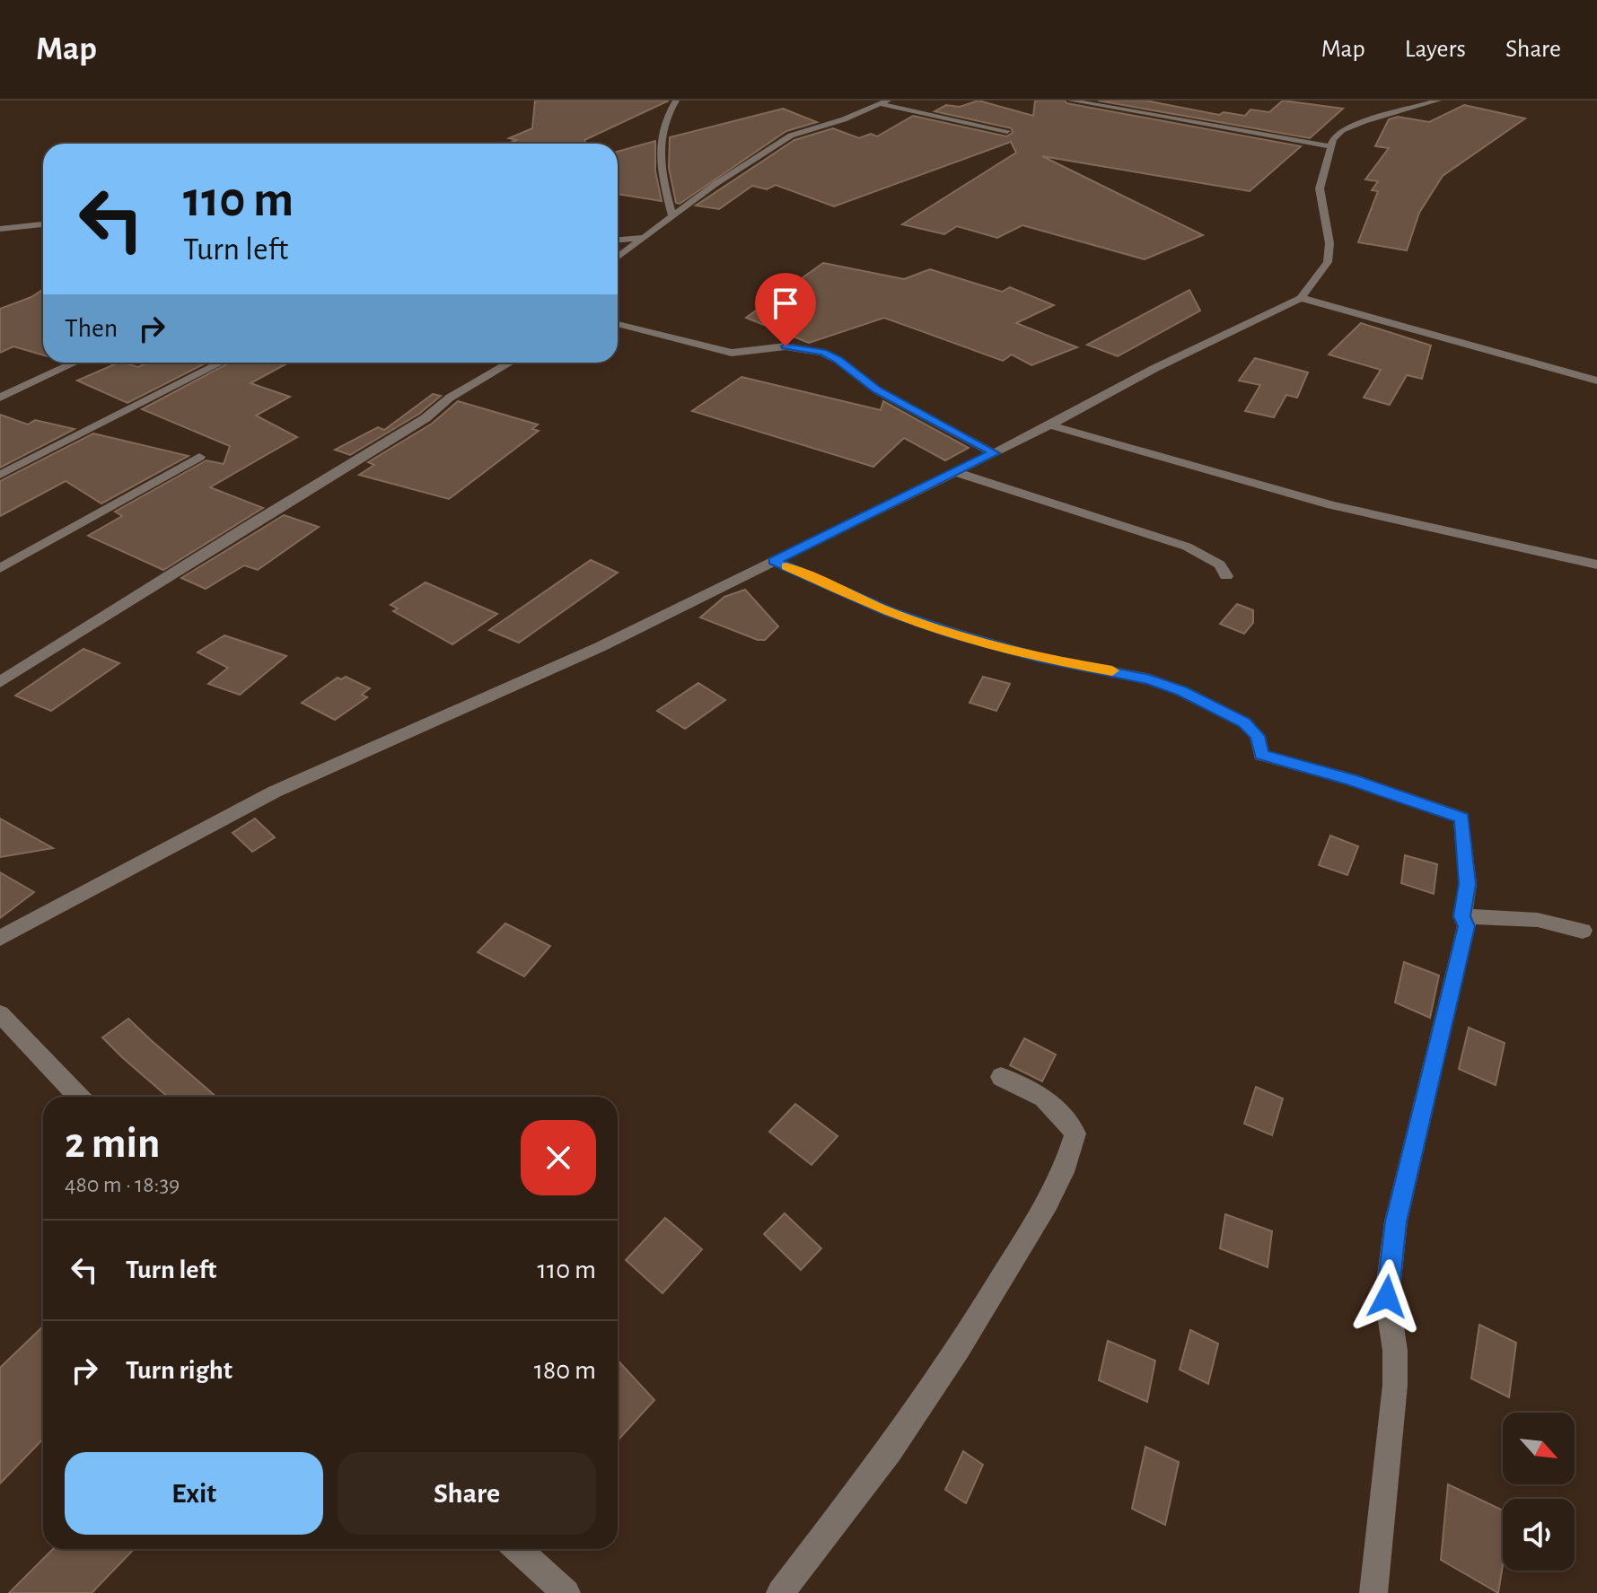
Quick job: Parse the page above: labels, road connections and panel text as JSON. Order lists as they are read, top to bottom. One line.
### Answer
{"north":"bottom right","page":{"header":"Map","nav":["Map","Layers","Share"],"turn":["110 m","Turn left"],"then":"Then","heading":["2 min","480 m · 18:39"],"list":[{"name":"Turn left","value":"110 m"},{"name":"Turn right","value":"180 m"}],"buttons":["Exit","Share"]}}
